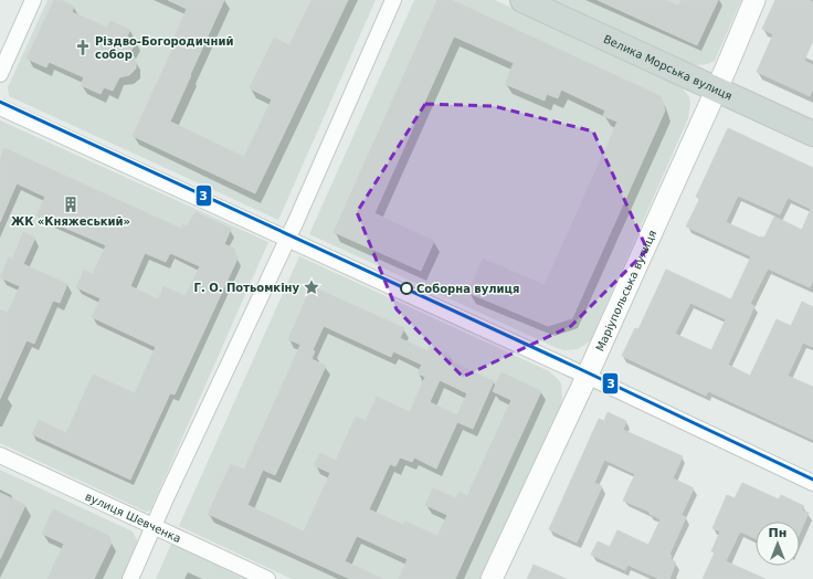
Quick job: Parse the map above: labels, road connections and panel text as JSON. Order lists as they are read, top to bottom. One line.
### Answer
{"streets":{"main road":["Велика Морська вулиця"],"street":["Маріупольська вулиця","вулиця Шевченка"]},"crossings":[["Велика Морська вулиця","Маріупольська вулиця"]],"places":{"church":["Різдво-Богородичний собор"],"building":["ЖК «Княжеський»"],"place":["Г. О. Потьомкіну"],"other":["Соборна вулиця"]},"lines":["transit line 3"],"north":"top"}
